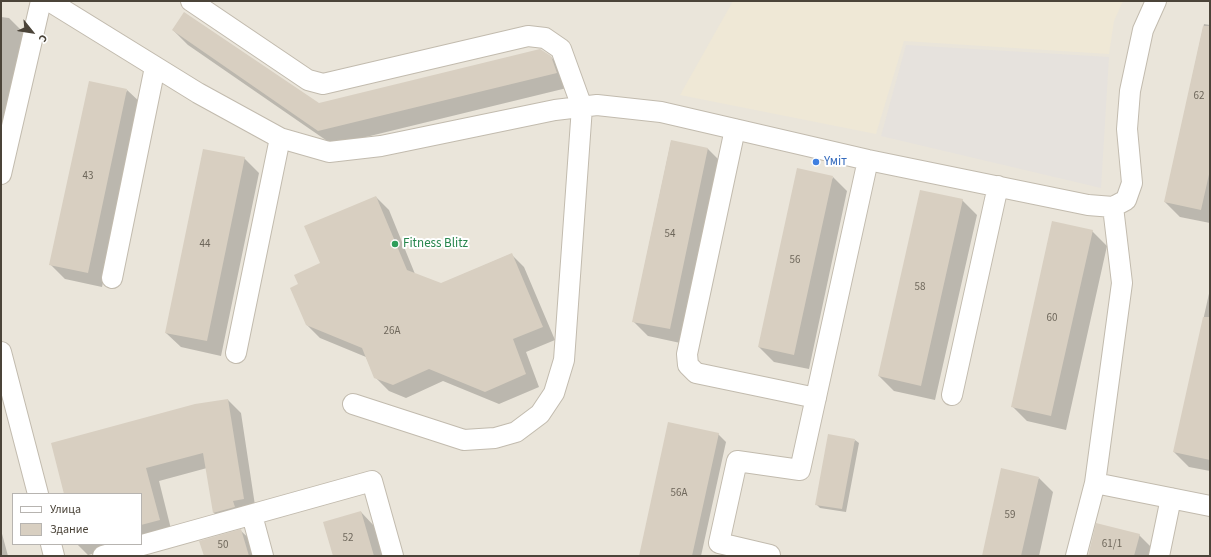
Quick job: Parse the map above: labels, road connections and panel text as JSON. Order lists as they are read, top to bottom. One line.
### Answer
{"places":["Үміт","Fitness Blitz"],"house_numbers":["62","43","54","44","56","58","60","26А","56А","59","52","61/1","50"],"legend":["Улица","Здание"],"north":"bottom right"}
